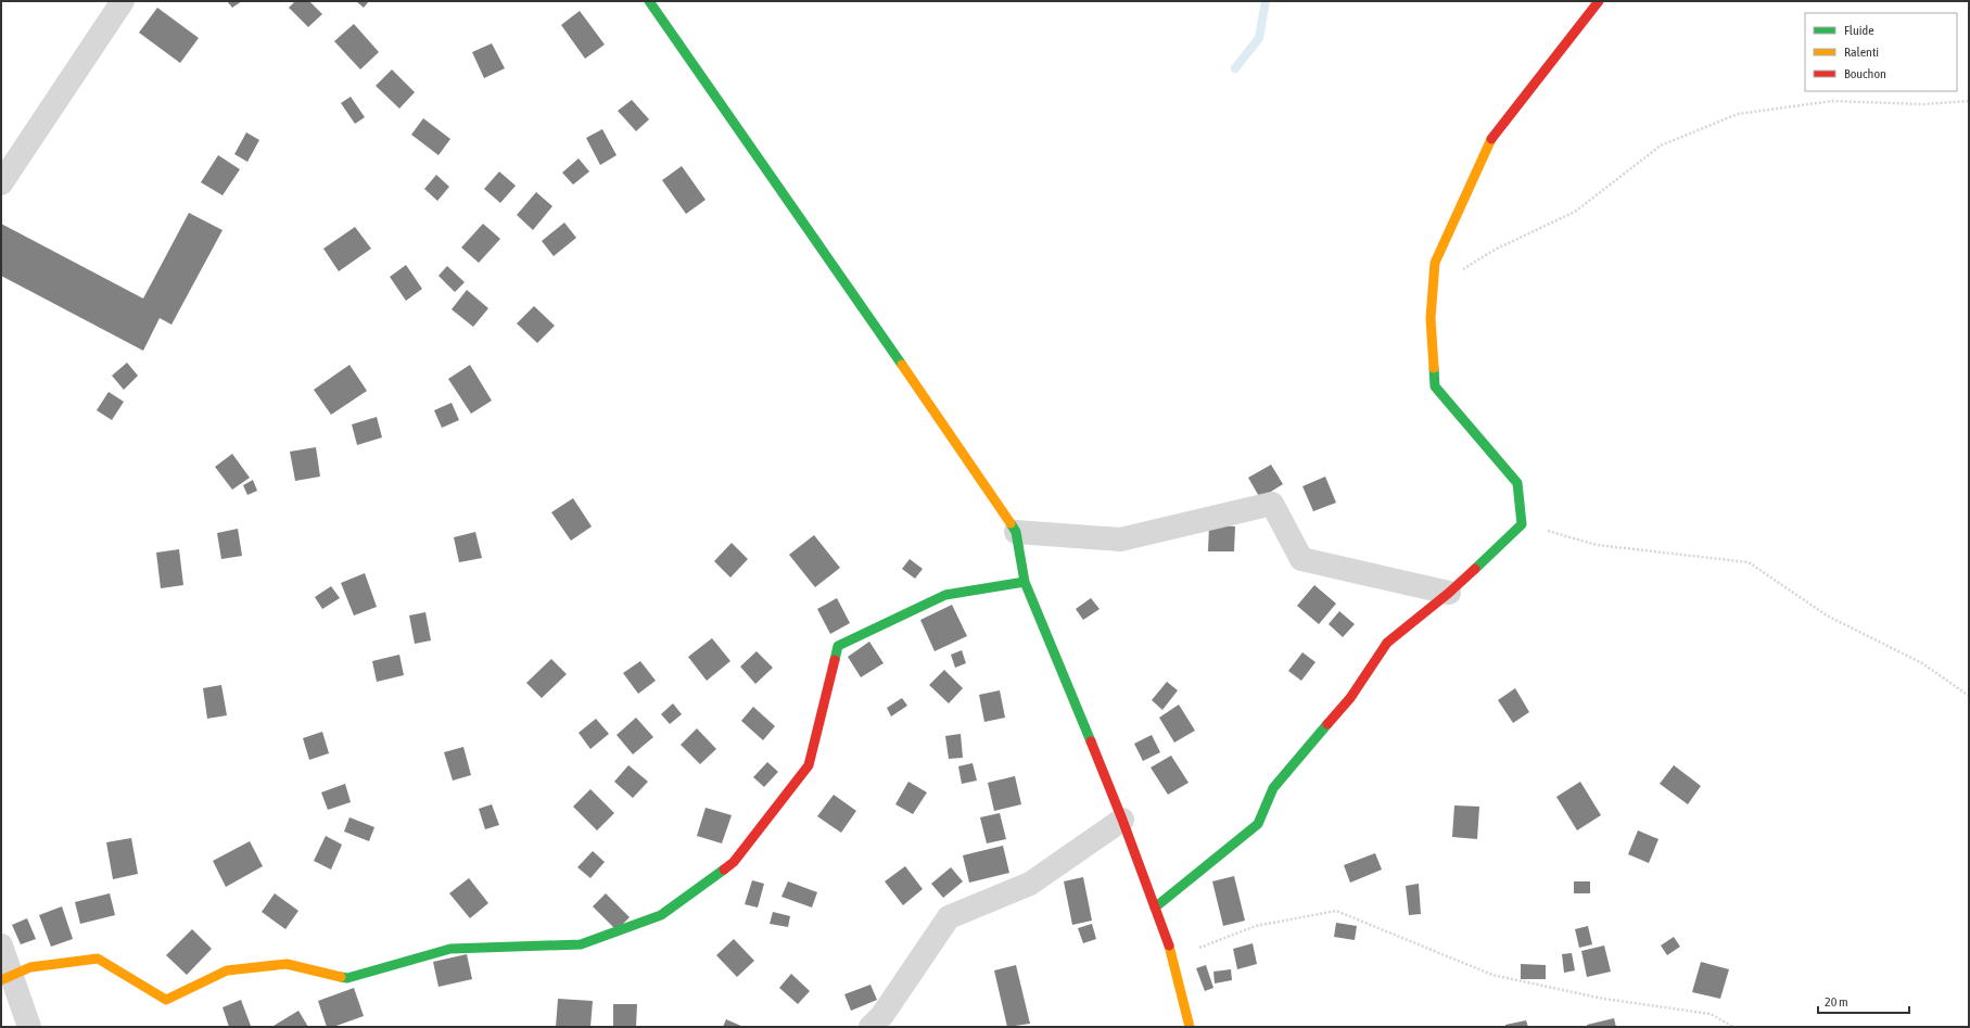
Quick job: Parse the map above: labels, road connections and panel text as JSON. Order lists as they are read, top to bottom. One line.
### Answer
{"legend":["Fluide","Ralenti","Bouchon"],"scale_bar":"20 m"}
